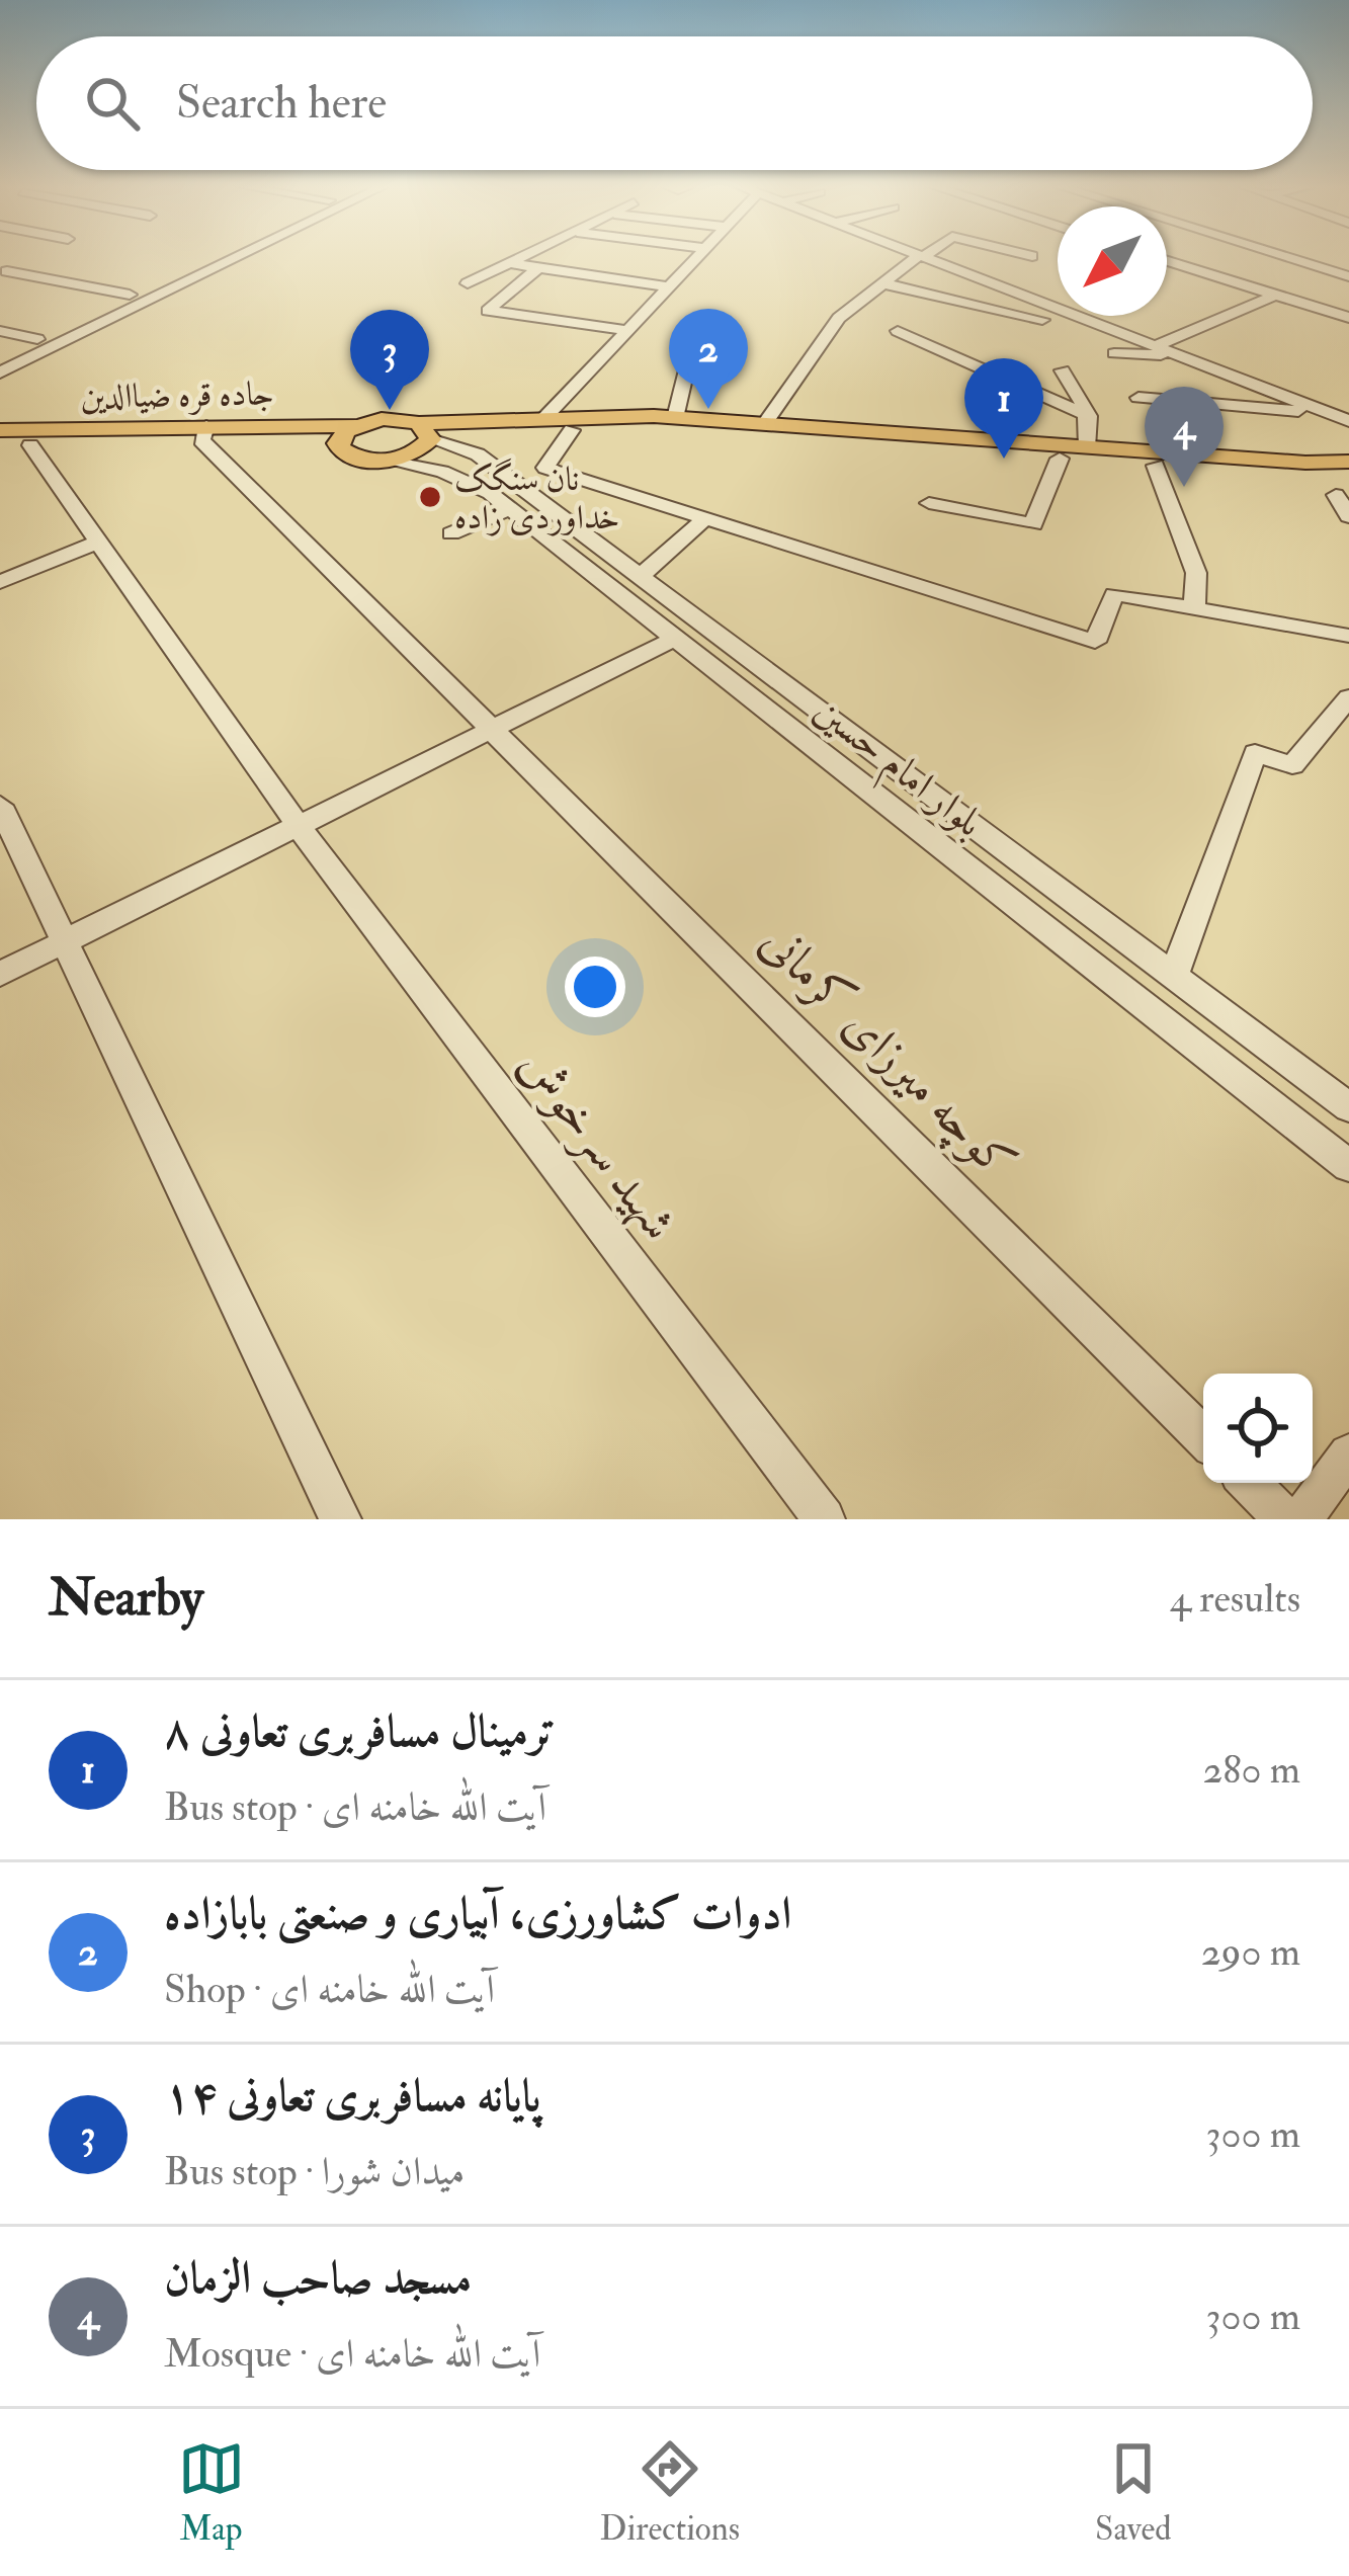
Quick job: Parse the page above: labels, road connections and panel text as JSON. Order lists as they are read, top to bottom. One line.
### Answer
{"streets":{"main road":["جاده قره ضیاالدین"],"street":["بلوار امام حسین","کوچه میرزای کرمانی","شهید سرخوش"]},"crossings":[["جاده قره ضیاالدین","بلوار امام حسین"],["جاده قره ضیاالدین","کوچه میرزای کرمانی"],["جاده قره ضیاالدین","شهید سرخوش"]],"places":["نان سنگک خداوردی زاده"],"north":"bottom left","page":{"search":"Search here","pins":["2","3","1","4"],"heading":["Nearby","4 results"],"list":[{"mark":"1","name":"ترمینال مسافربری تعاونی ۸","note":"Bus stop · آیت الله خامنه ای","value":"280 m"},{"mark":"2","name":"ادوات کشاورزی، آبیاری و صنعتی بابازاده","note":"Shop · آیت الله خامنه ای","value":"290 m"},{"mark":"3","name":"پایانه مسافربری تعاونی ۱۴","note":"Bus stop · میدان شورا","value":"300 m"},{"mark":"4","name":"مسجد صاحب الزمان","note":"Mosque · آیت الله خامنه ای","value":"300 m"}],"nav":["Map","Directions","Saved"]}}
